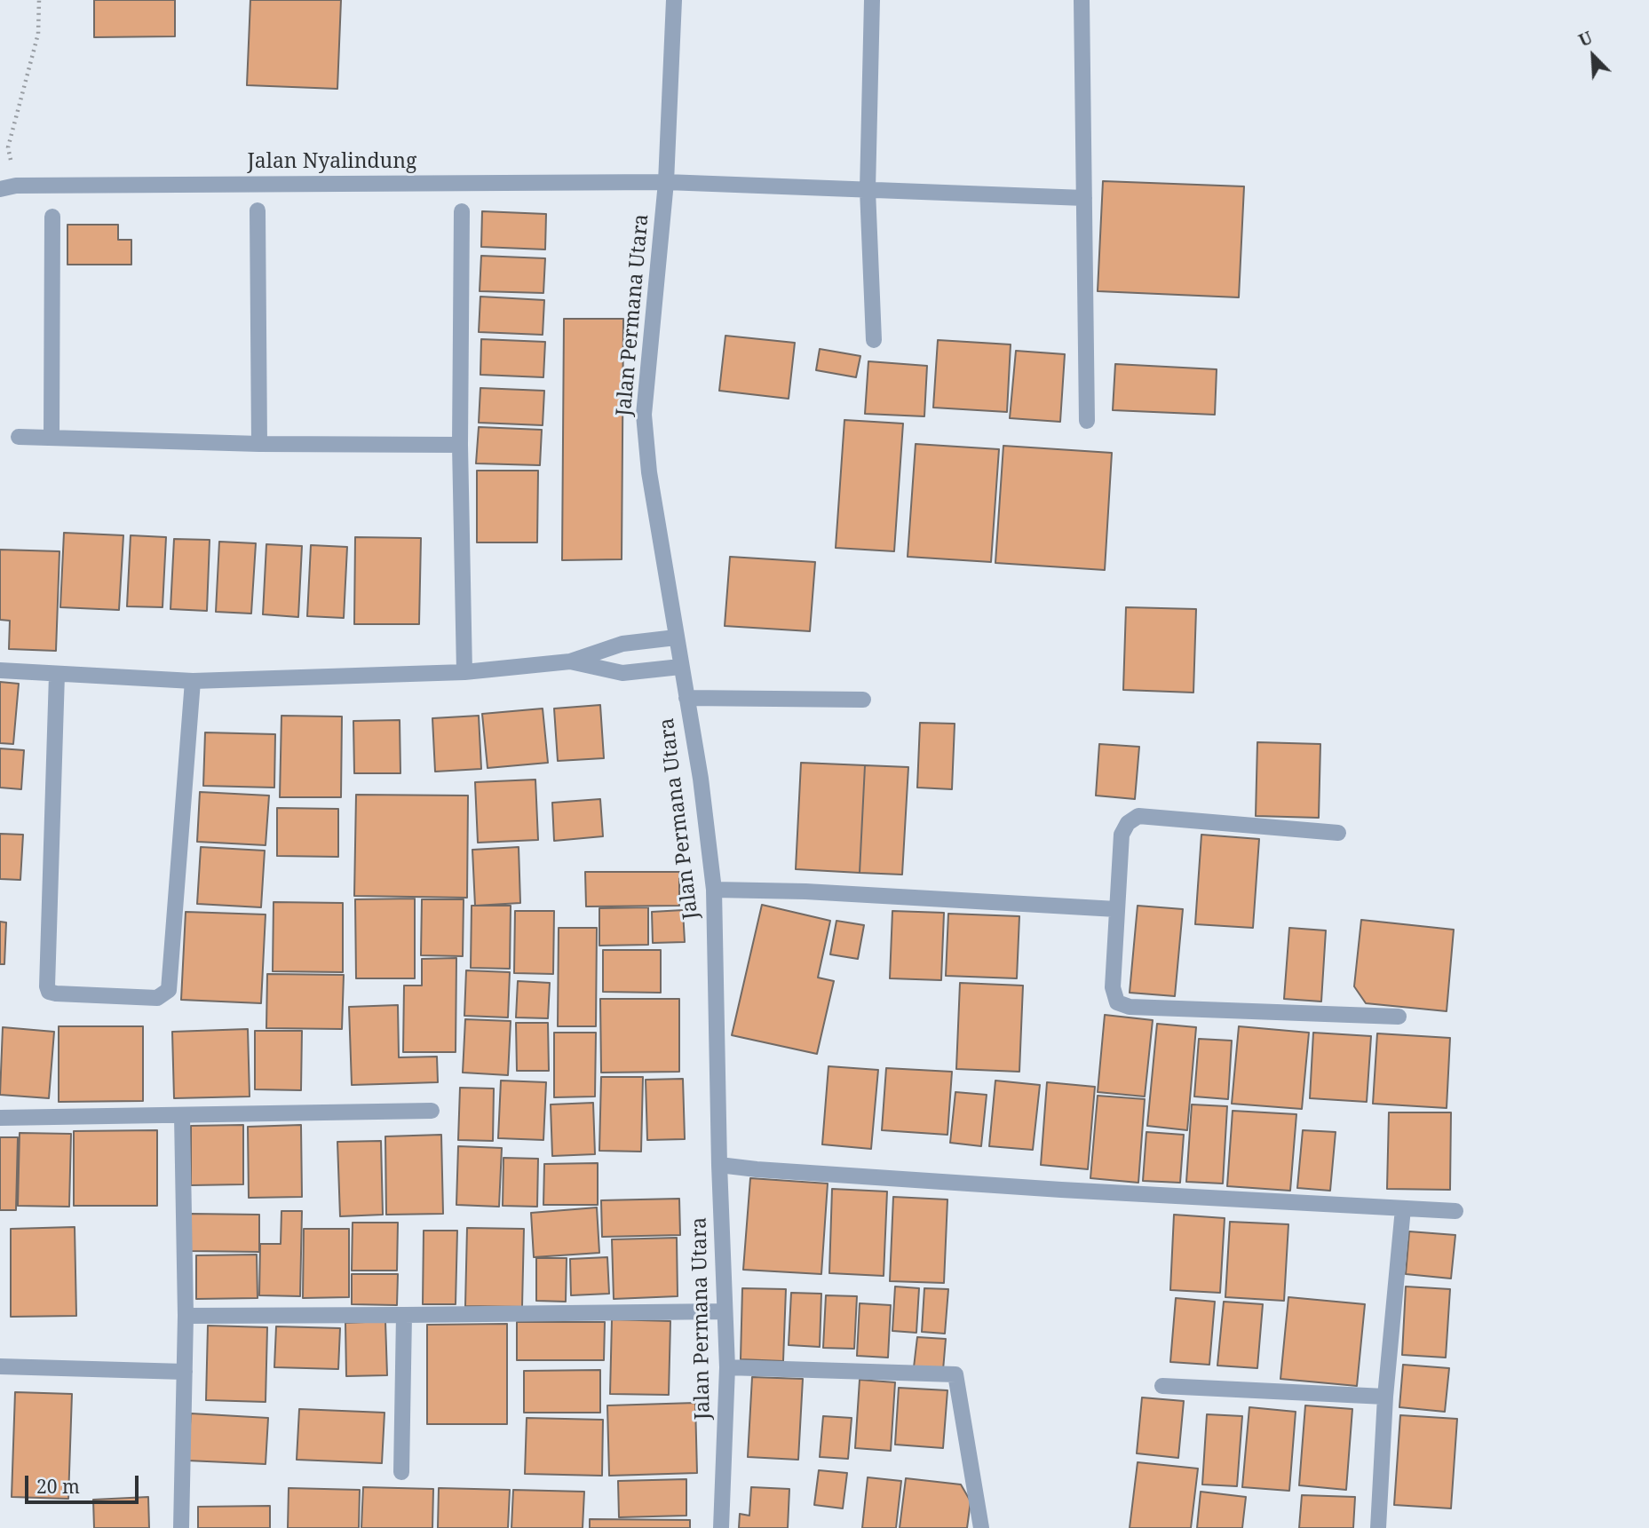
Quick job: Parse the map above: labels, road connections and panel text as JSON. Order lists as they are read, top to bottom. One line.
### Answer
{"streets":{"street":["Jalan Nyalindung","Jalan Permana Utara"]},"crossings":[["Jalan Nyalindung","Jalan Permana Utara"]],"scale_bar":"20 m","north":"top left"}
